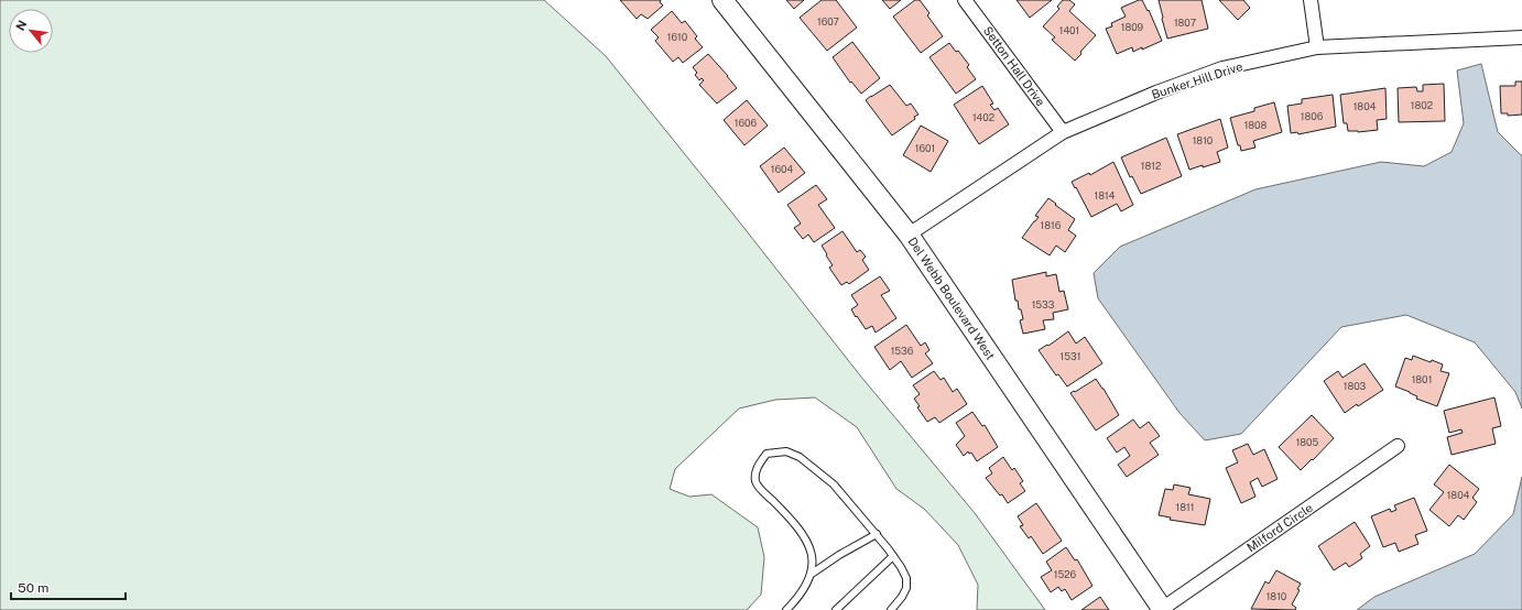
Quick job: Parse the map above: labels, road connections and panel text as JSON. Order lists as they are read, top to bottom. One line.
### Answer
{"streets":{"street":["Setton Hall Drive","Bunker Hill Drive","Del Webb Boulevard West","Milford Circle"]},"crossings":[["Setton Hall Drive","Bunker Hill Drive"],["Bunker Hill Drive","Del Webb Boulevard West"],["Del Webb Boulevard West","Milford Circle"]],"house_numbers":["1607","1807","1809","1401","1610","1802","1804","1806","1402","1606","1808","1810","1601","1812","1604","1814","1816","1533","1536","1531","1801","1803","1805","1804","1811","1526","1810"],"scale_bar":"50 m","north":"top left"}
